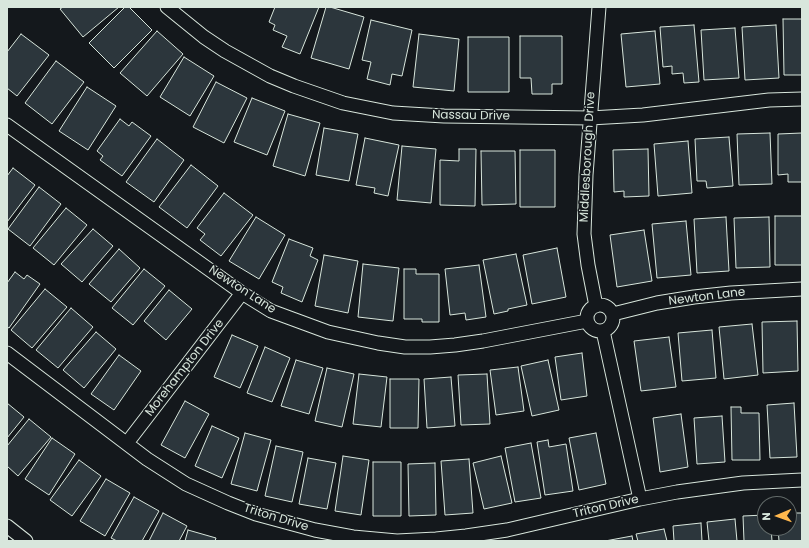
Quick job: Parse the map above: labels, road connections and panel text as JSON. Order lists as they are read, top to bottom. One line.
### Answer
{"streets":{"street":["Nassau Drive","Middlesborough Drive","Newton Lane","Morehampton Drive","Triton Drive"]},"crossings":[["Nassau Drive","Middlesborough Drive"],["Middlesborough Drive","Newton Lane"],["Newton Lane","Morehampton Drive"],["Morehampton Drive","Triton Drive"]],"north":"left"}
